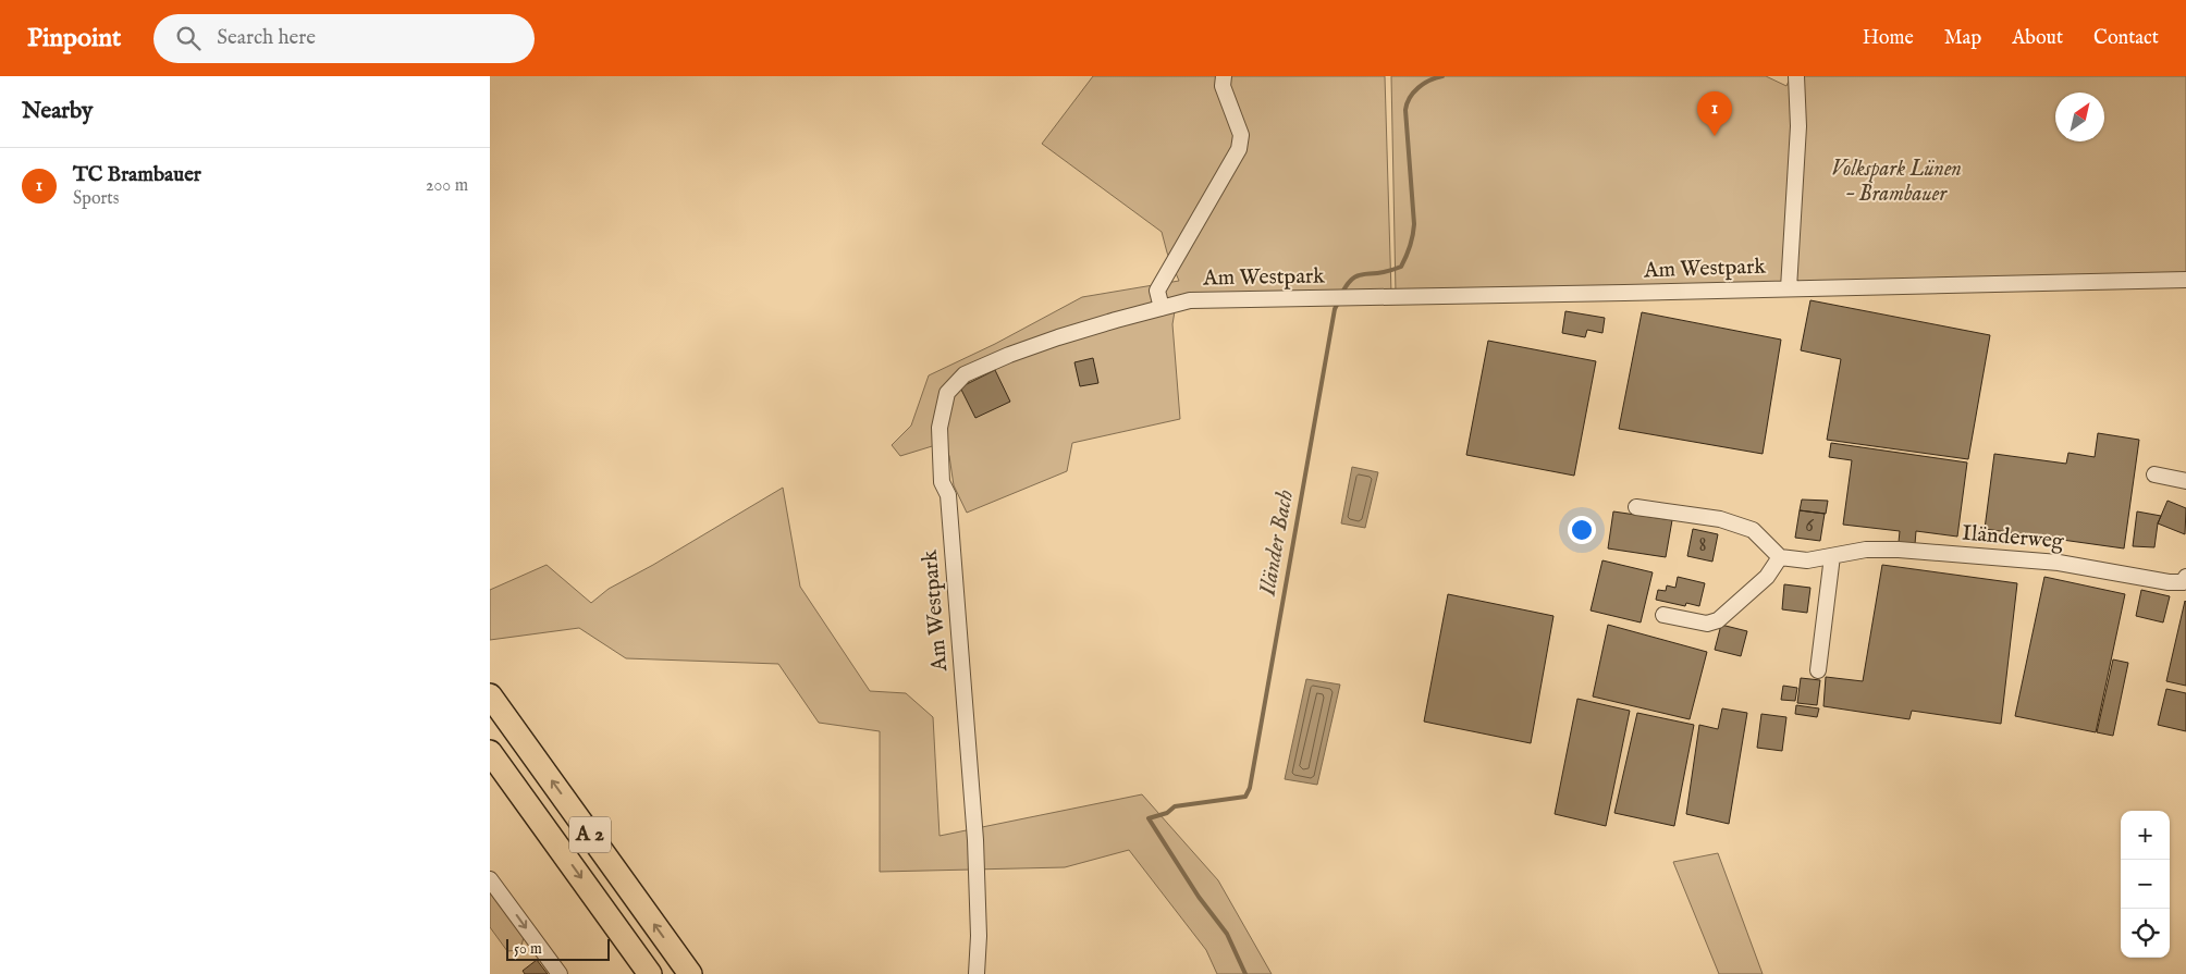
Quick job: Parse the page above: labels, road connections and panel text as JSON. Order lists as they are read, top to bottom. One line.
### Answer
{"streets":{"highway":["A 2"],"street":["Am Westpark","Iländerweg"]},"water":["Iländer Bach"],"parks":["Volkspark Lünen – Brambauer"],"house_numbers":["6","8"],"scale_bar":"50 m","north":"top right","page":{"header":"Pinpoint","search":"Search here","nav":["Home","Map","About","Contact"],"heading":"Nearby","pins":"1","list":[{"mark":"1","name":"TC Brambauer","note":"Sports","value":"200 m"}],"map_buttons":["+","−"],"scale":"50 m"}}
